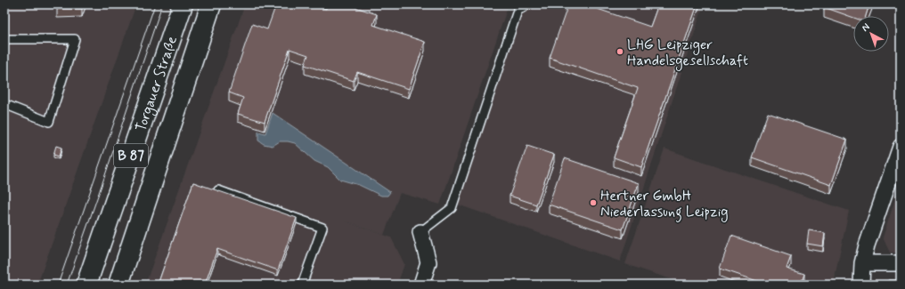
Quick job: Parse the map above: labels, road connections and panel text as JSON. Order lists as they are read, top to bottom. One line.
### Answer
{"streets":{"main road":["Torgauer Straße","B 87"]},"places":["LHG Leipziger Handelsgesellschaft","Hertner GmbH Niederlassung Leipzig"],"north":"top left"}
